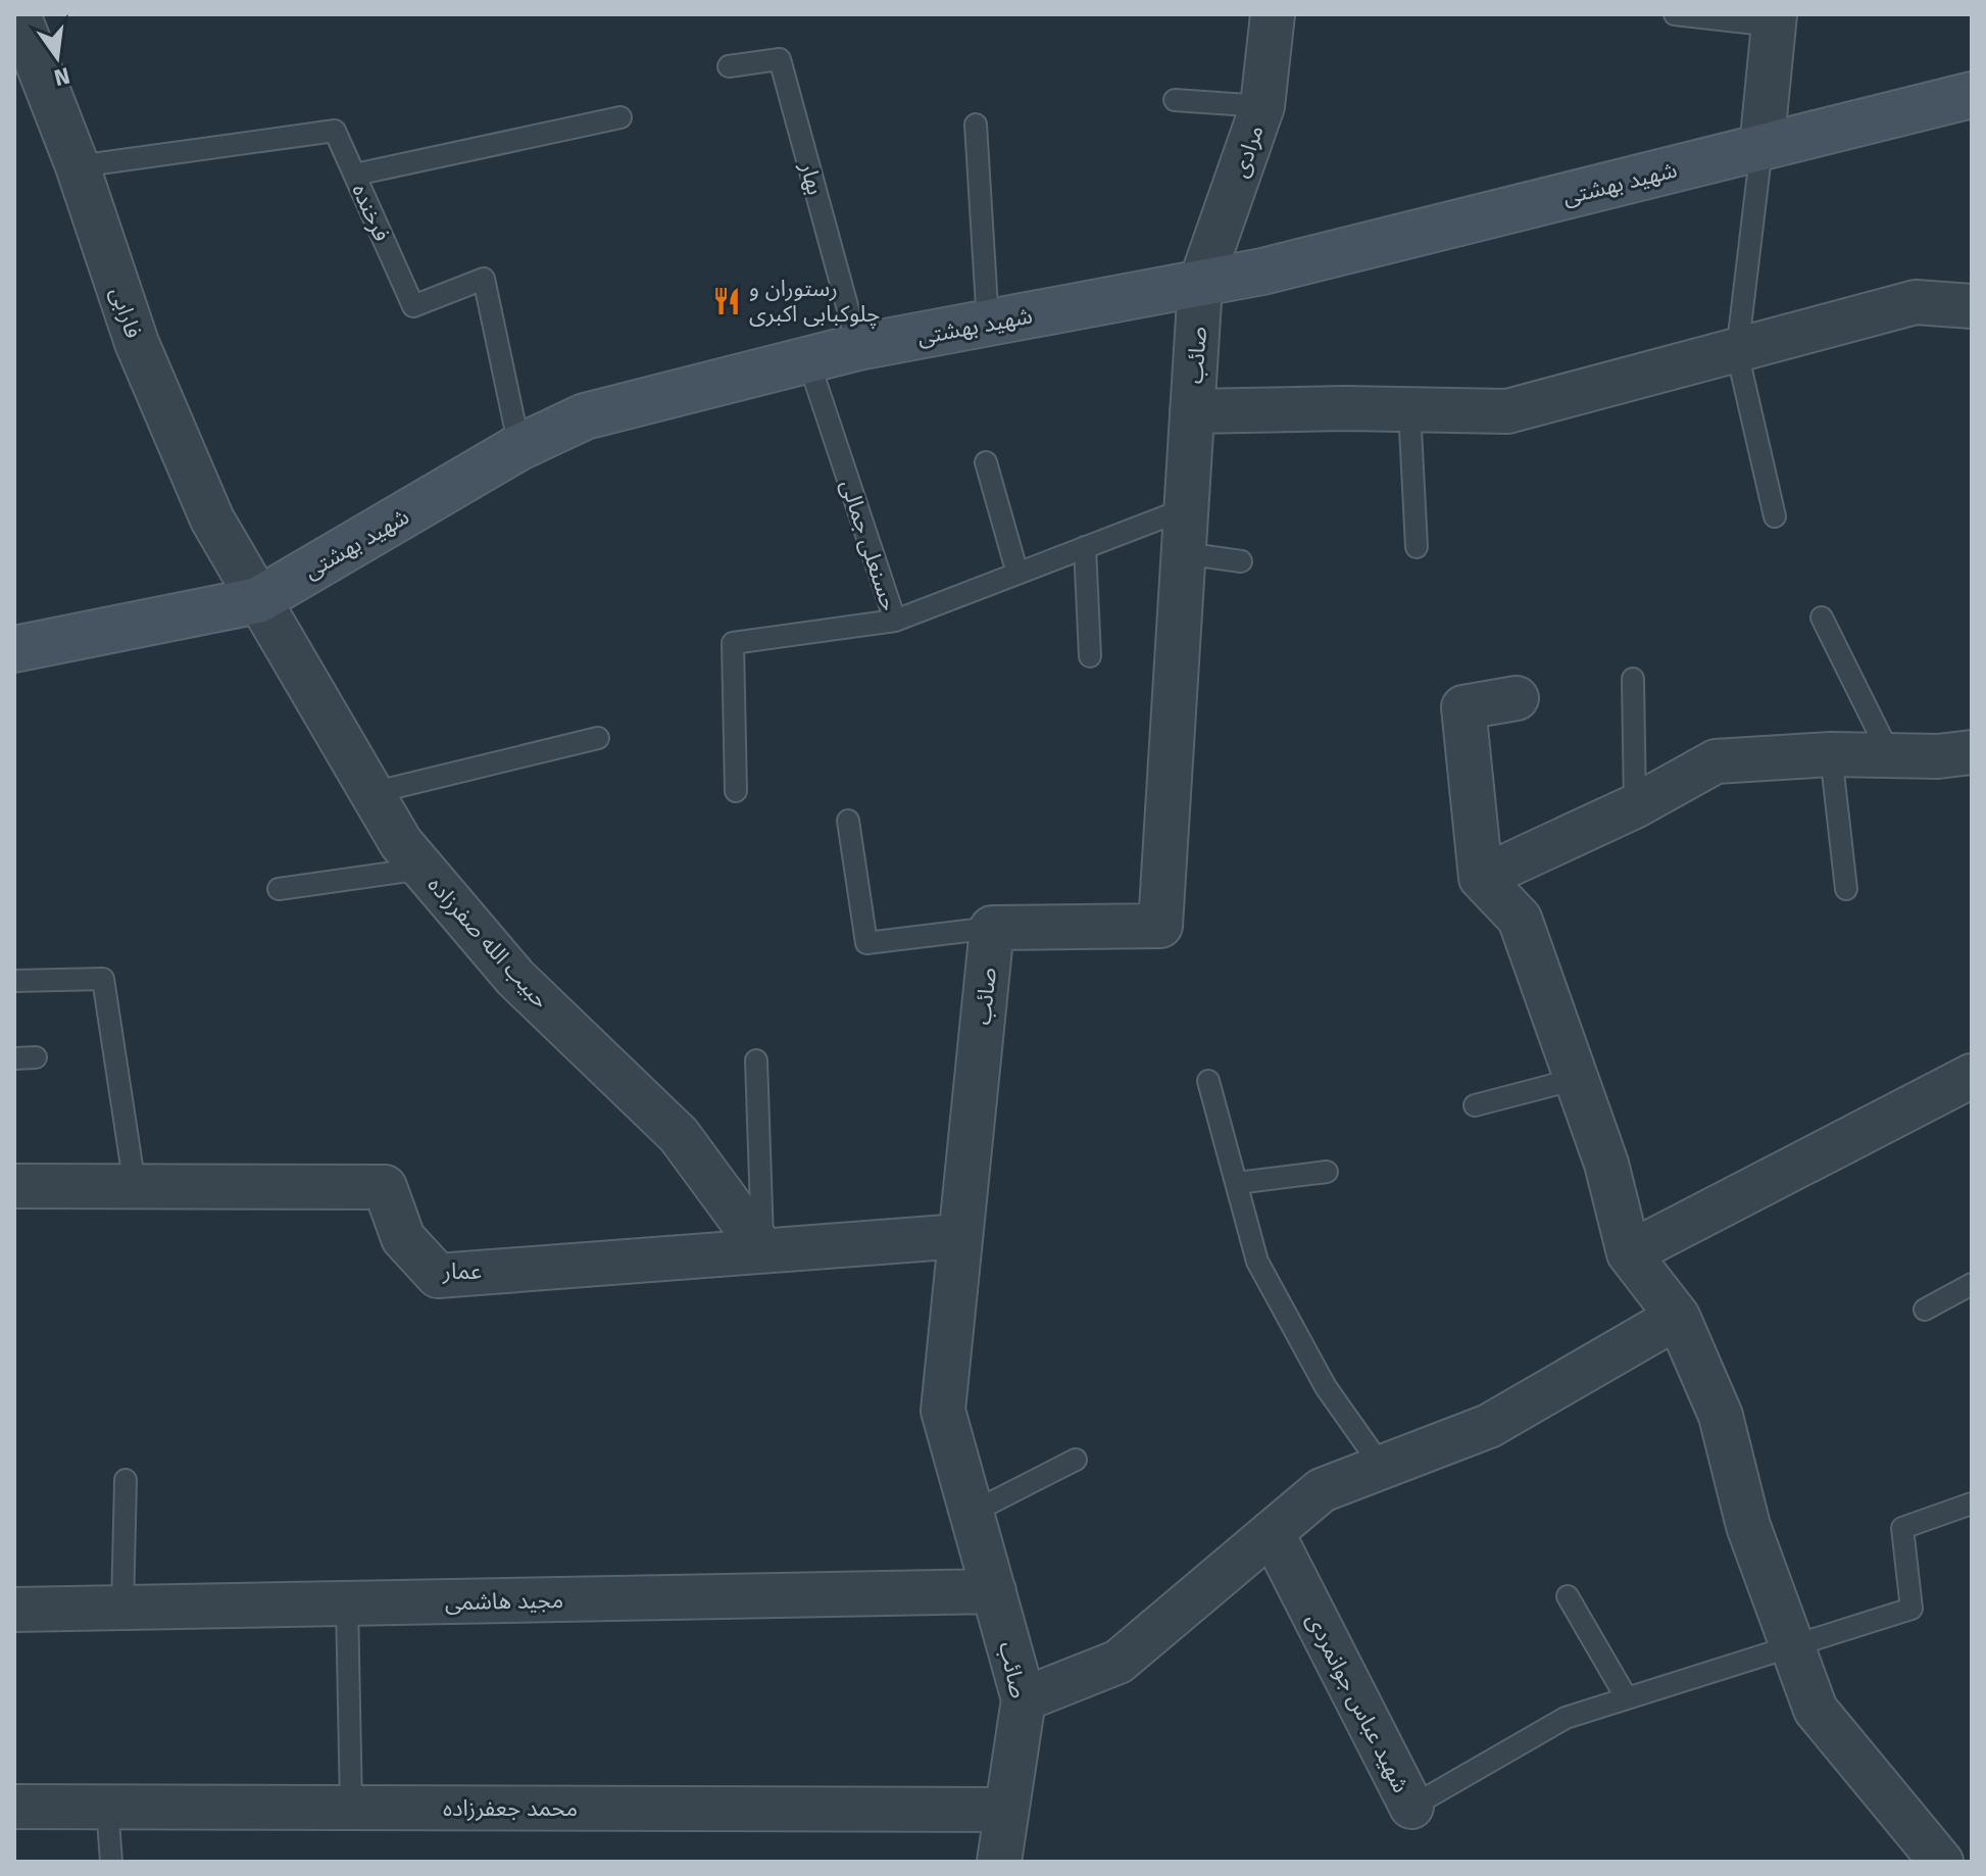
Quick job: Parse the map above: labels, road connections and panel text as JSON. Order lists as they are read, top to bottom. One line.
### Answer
{"streets":{"street":["مرادی","شهید بهشتی","فارابی","صائب","حبیب الله صفرزاده","عمار","مجید هاشمی","شهید عباس جوانمردی","محمد جعفرزاده"],"lane":["بهار","فرخنده","حسنعلی جمالی"]},"crossings":[["مرادی","شهید بهشتی"],["مرادی","صائب"],["بهار","شهید بهشتی"],["شهید بهشتی","فرخنده"],["شهید بهشتی","فارابی"],["شهید بهشتی","صائب"],["شهید بهشتی","حسنعلی جمالی"],["شهید بهشتی","حبیب الله صفرزاده"],["فرخنده","فارابی"],["فارابی","حبیب الله صفرزاده"],["صائب","عمار"],["صائب","مجید هاشمی"],["صائب","محمد جعفرزاده"],["حبیب الله صفرزاده","عمار"]],"places":{"restaurant":["رستوران و چلوکبابی اکبری"]},"north":"bottom"}
